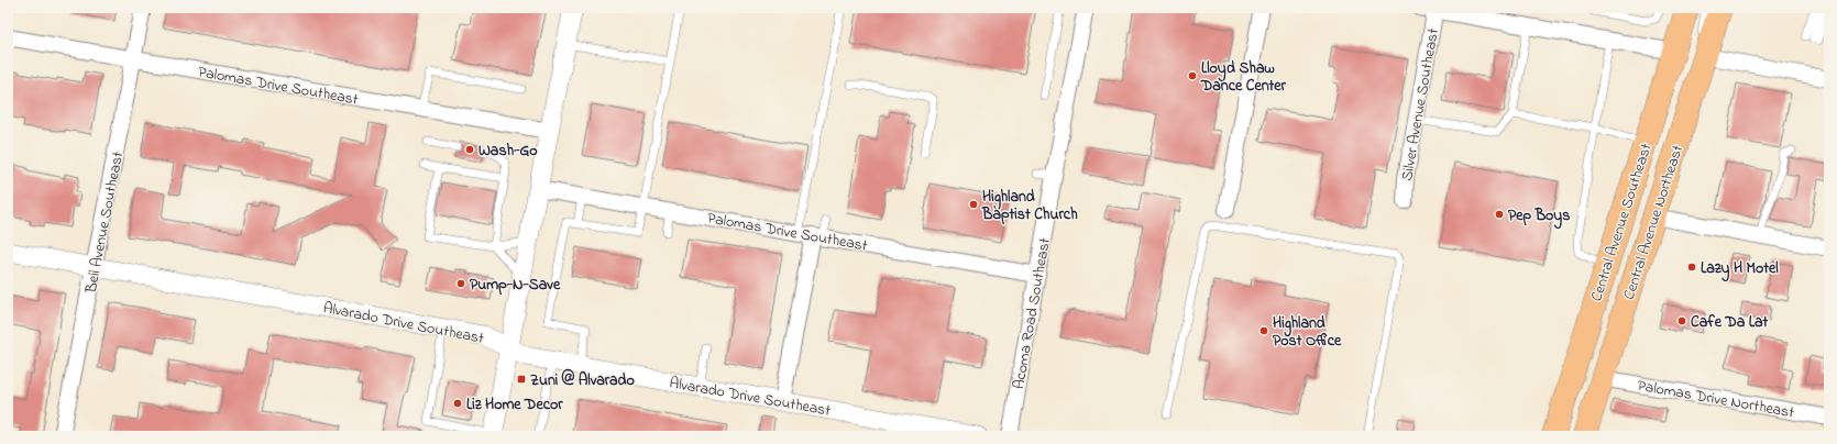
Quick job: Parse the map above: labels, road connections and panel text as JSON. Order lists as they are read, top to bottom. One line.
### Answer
{"streets":{"main road":["Central Avenue Southeast","Central Avenue Northeast"],"street":["Palomas Drive Southeast","Silver Avenue Southeast","Bell Avenue Southeast","Acoma Road Southeast","Alvarado Drive Southeast","Palomas Drive Northeast"]},"crossings":[["Palomas Drive Southeast","Bell Avenue Southeast"],["Palomas Drive Southeast","Acoma Road Southeast"],["Bell Avenue Southeast","Alvarado Drive Southeast"],["Central Avenue Southeast","Central Avenue Northeast"],["Central Avenue Northeast","Palomas Drive Northeast"]],"places":{"other":["Lloyd Shaw Dance Center","Wash-Go","Highland Baptist Church","Pep Boys","Lazy H Motel","Pump-N-Save","Cafe Da Lat","Highland Post Office","Liz Home Decor"],"transit":["Zuni @ Alvarado"]}}
